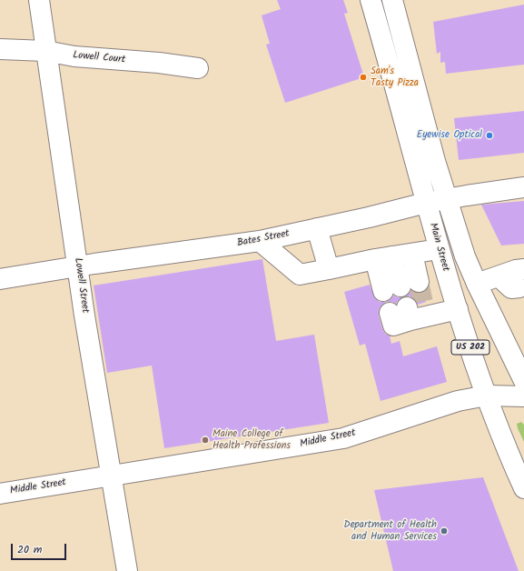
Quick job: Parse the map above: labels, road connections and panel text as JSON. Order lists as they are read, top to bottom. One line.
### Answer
{"streets":{"main road":["Lowell Court","Bates Street","Main Street","Lowell Street","US 202","Middle Street"]},"crossings":[["Lowell Court","Lowell Street"],["Bates Street","Main Street"],["Bates Street","Lowell Street"],["Bates Street","US 202"],["Main Street","Middle Street"],["Lowell Street","Middle Street"]],"places":["Sam's Tasty Pizza","Eyewise Optical","Maine College of Health Professions","Department of Health and Human Services"],"scale_bar":"20 m"}
